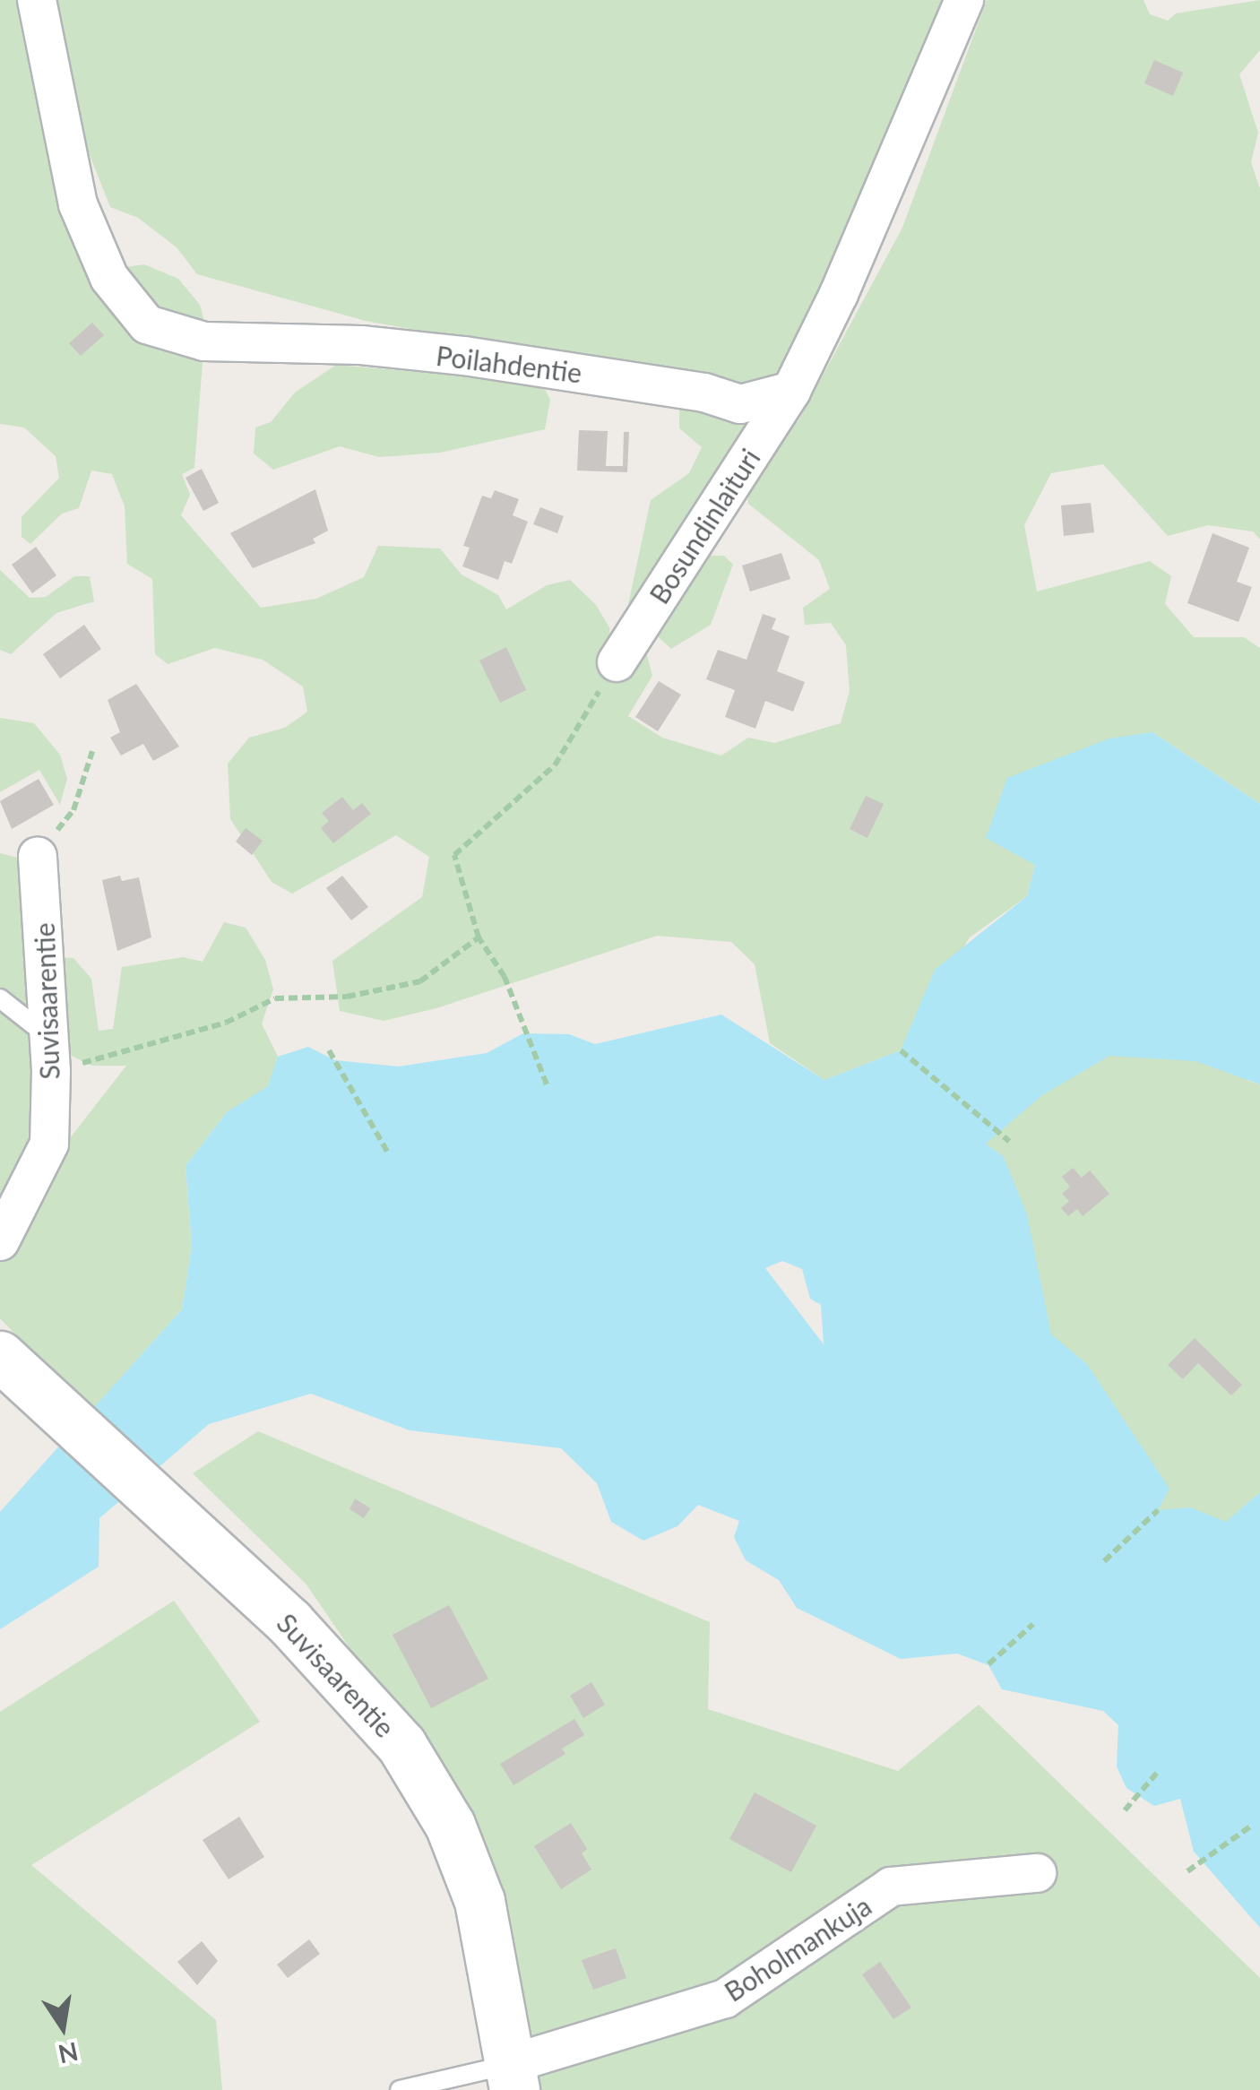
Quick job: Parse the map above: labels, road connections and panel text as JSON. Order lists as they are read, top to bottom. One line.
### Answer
{"streets":{"street":["Poilahdentie","Bosundinlaituri","Suvisaarentie","Boholmankuja"]},"crossings":[["Poilahdentie","Bosundinlaituri"],["Suvisaarentie","Boholmankuja"]],"north":"bottom"}
